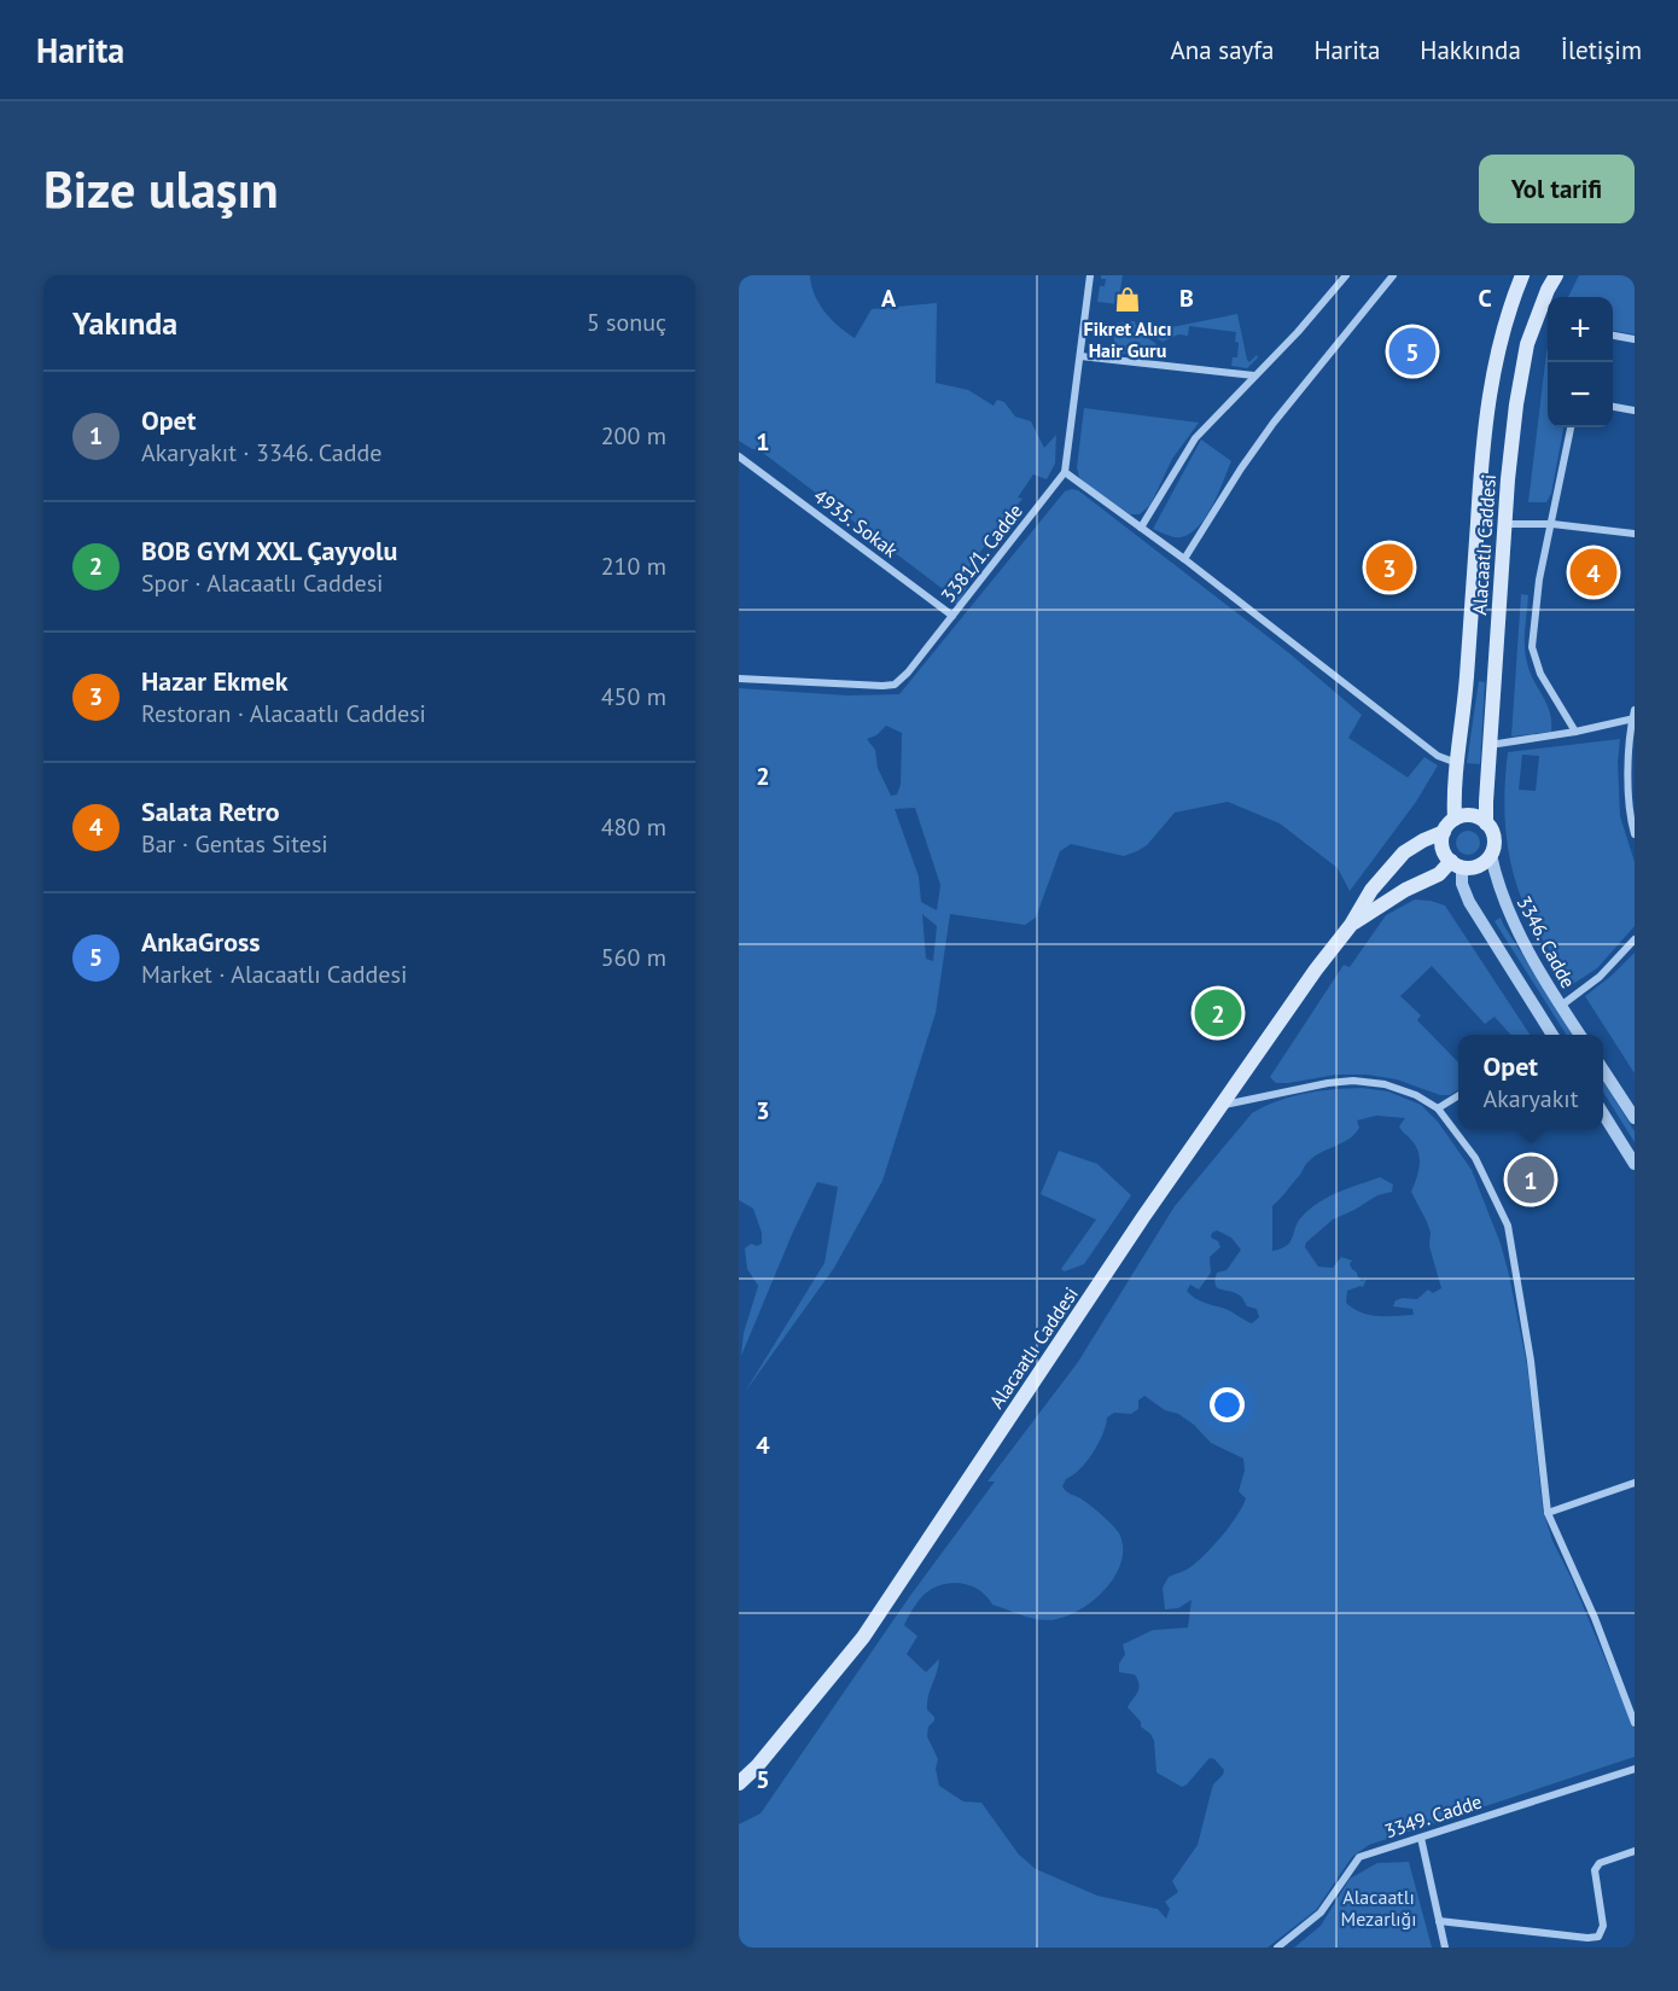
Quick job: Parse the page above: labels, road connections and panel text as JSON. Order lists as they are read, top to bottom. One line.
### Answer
{"streets":{"main road":["Alacaatlı Caddesi"],"street":["4935. Sokak","3381/1. Cadde","3346. Cadde","3349. Cadde"]},"crossings":[["4935. Sokak","3381/1. Cadde"],["Alacaatlı Caddesi","3346. Cadde"]],"parks":["Alacaatlı Mezarlığı"],"places":{"shop":["Fikret Alıcı Hair Guru"]},"page":{"header":"Harita","nav":["Ana sayfa","Harita","Hakkında","İletişim"],"buttons":"Yol tarifi","title":"Bize ulaşın","heading":["Yakında","5 sonuç"],"map_buttons":["+","−"],"pins":["5","3","4","2","1"],"list":[{"mark":"1","name":"Opet","note":"Akaryakıt · 3346. Cadde","value":"200 m"},{"mark":"2","name":"BOB GYM XXL Çayyolu","note":"Spor · Alacaatlı Caddesi","value":"210 m"},{"mark":"3","name":"Hazar Ekmek","note":"Restoran · Alacaatlı Caddesi","value":"450 m"},{"mark":"4","name":"Salata Retro","note":"Bar · Gentas Sitesi","value":"480 m"},{"mark":"5","name":"AnkaGross","note":"Market · Alacaatlı Caddesi","value":"560 m"}],"popup":["Opet","Akaryakıt"]},"grid":{"columns":["A","B","C"],"rows":["1","2","3","4","5"]}}
